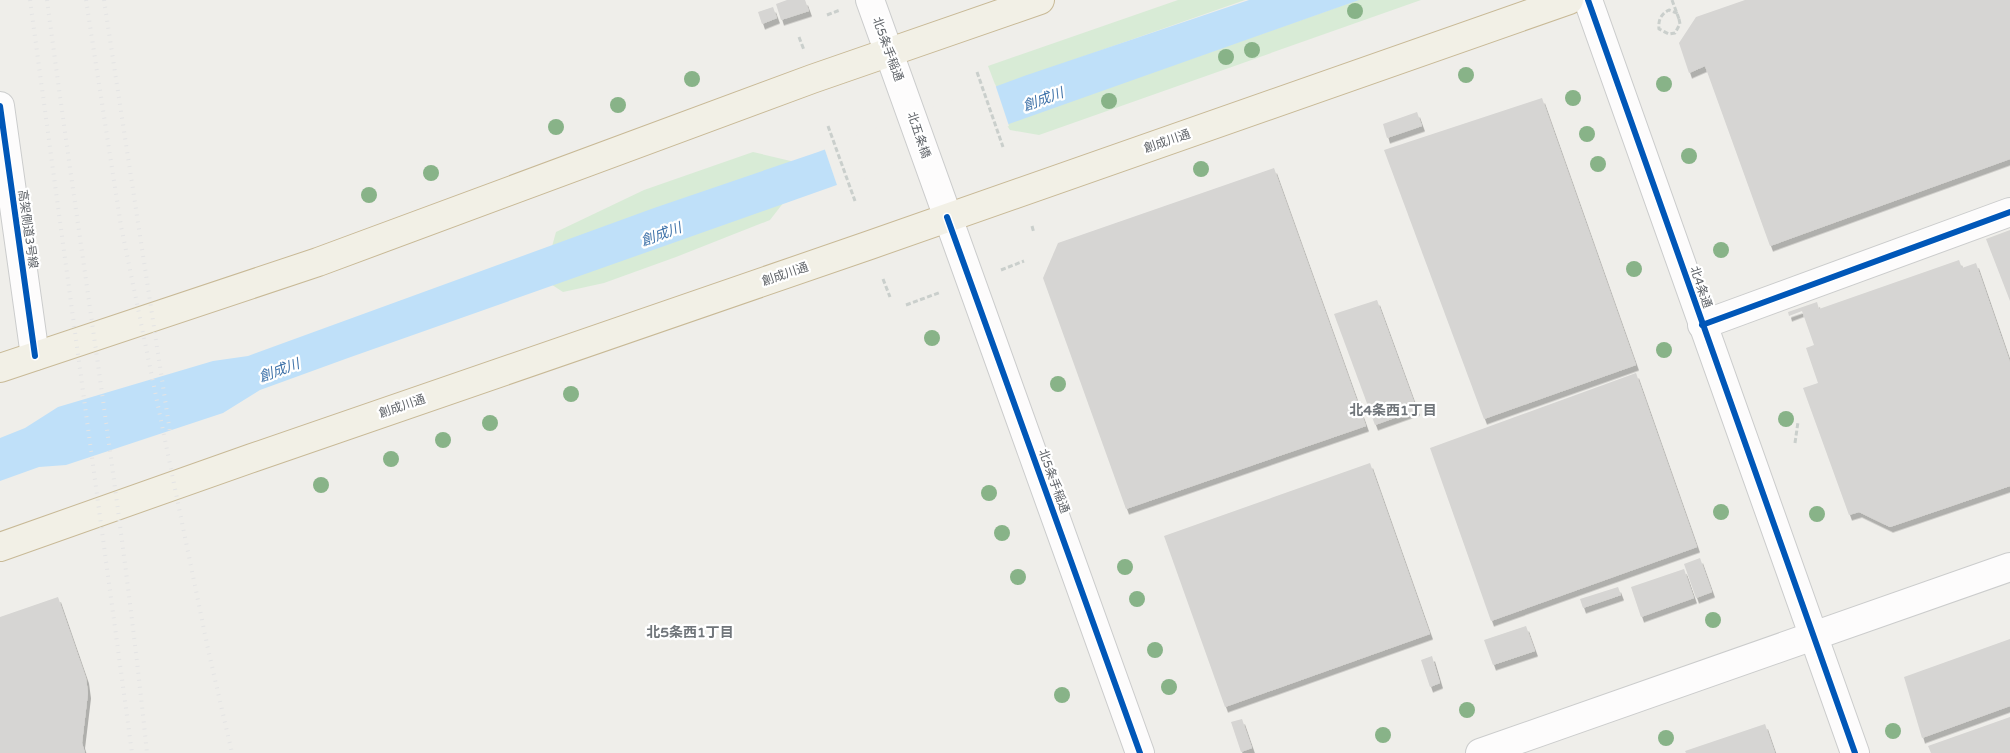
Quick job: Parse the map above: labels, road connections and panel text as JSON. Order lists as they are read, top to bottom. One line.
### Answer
{"streets":{"highway":["創成川通"],"street":["北5条手稲通","北五条橋","高架側道3号線","北4条通"]},"crossings":[["北5条手稲通","北五条橋"],["北5条手稲通","創成川通"]],"districts":["北4条西1丁目","北5条西1丁目"],"water":["創成川"]}
